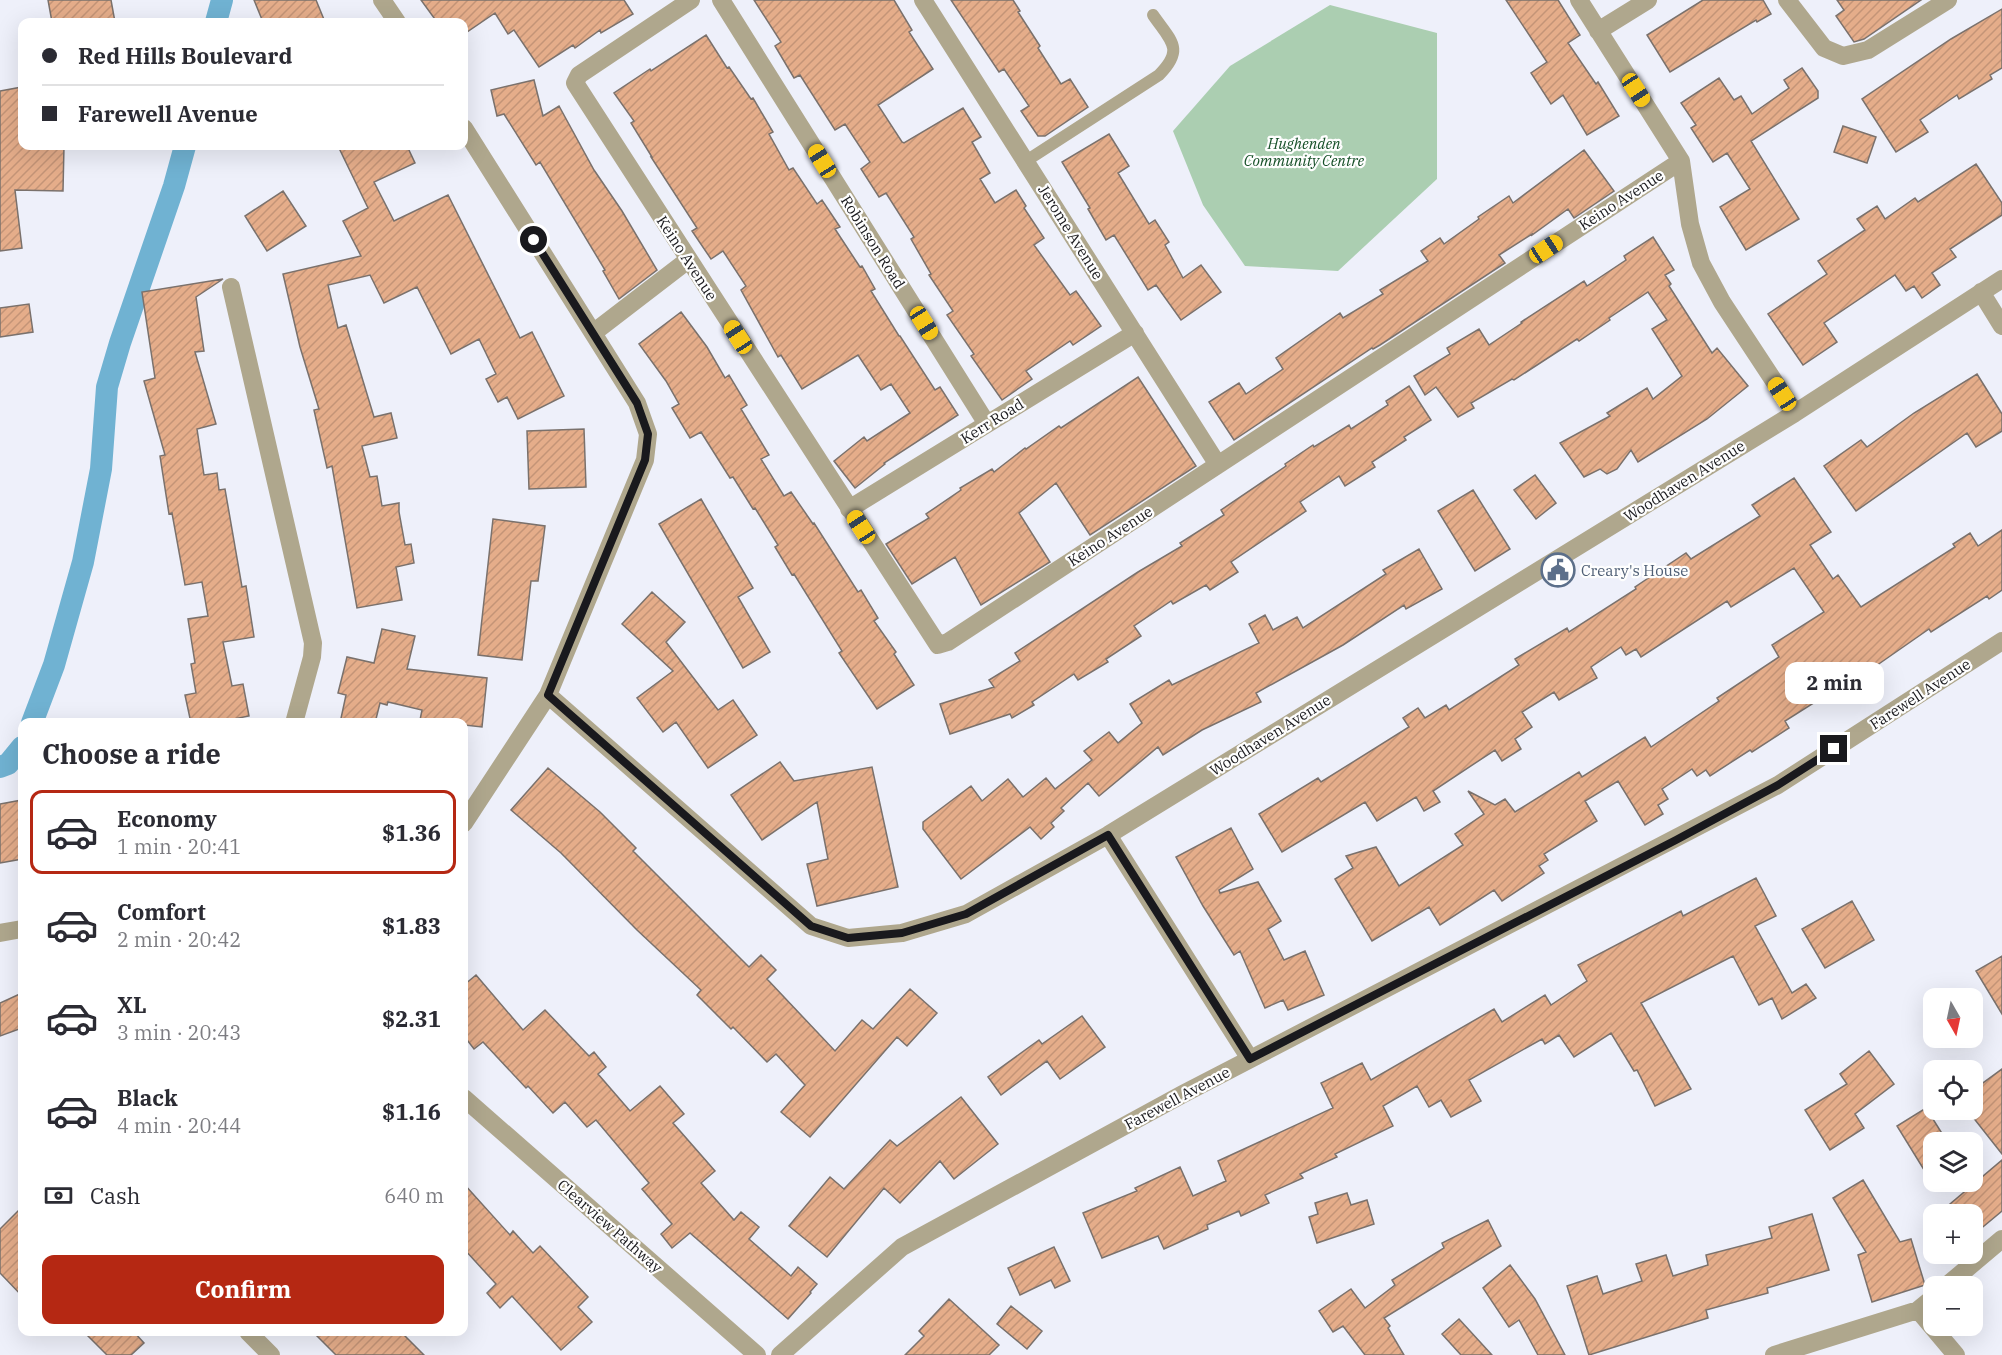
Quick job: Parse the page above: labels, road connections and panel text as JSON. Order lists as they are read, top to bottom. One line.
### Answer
{"streets":{"street":["Keino Avenue","Jerome Avenue","Robinson Road","Kerr Road","Woodhaven Avenue","Farewell Avenue","Clearview Pathway"]},"crossings":[["Keino Avenue","Jerome Avenue"],["Keino Avenue","Kerr Road"],["Jerome Avenue","Kerr Road"],["Robinson Road","Kerr Road"]],"parks":["Hughenden Community Centre"],"places":{"public building":["Creary's House"]},"north":"bottom","page":{"banner":["Red Hills Boulevard","Farewell Avenue"],"bubble":"2 min","heading":"Choose a ride","list":[{"name":"Economy","note":"1 min · 20:41","value":"$1.36"},{"name":"Comfort","note":"2 min · 20:42","value":"$1.83"},{"name":"XL","note":"3 min · 20:43","value":"$2.31"},{"name":"Black","note":"4 min · 20:44","value":"$1.16"}],"map_buttons":["+","−"],"pay":["Cash","640 m"],"buttons":"Confirm"}}
